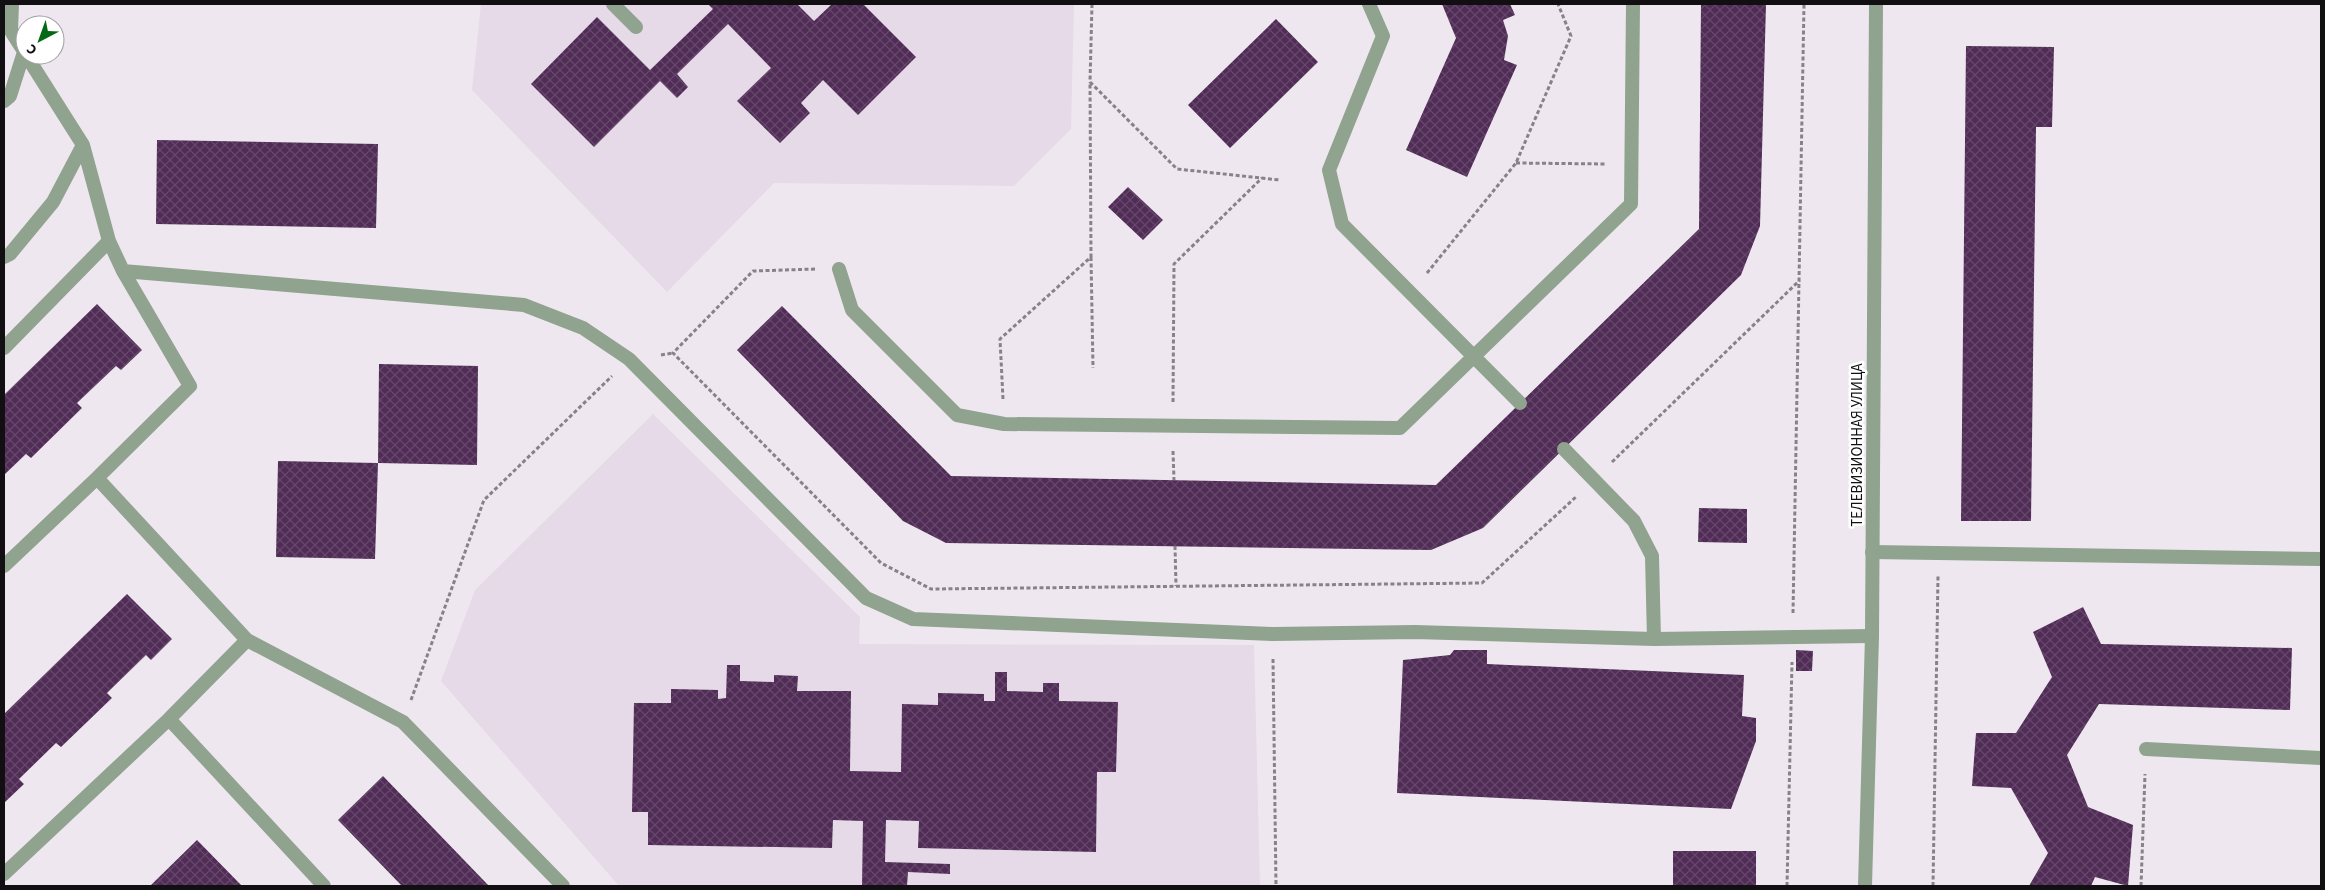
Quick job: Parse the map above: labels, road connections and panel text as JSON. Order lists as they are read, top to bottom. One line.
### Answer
{"streets":{"street":["ТЕЛЕВИЗИОННАЯ УЛИЦА"]},"north":"bottom left"}
